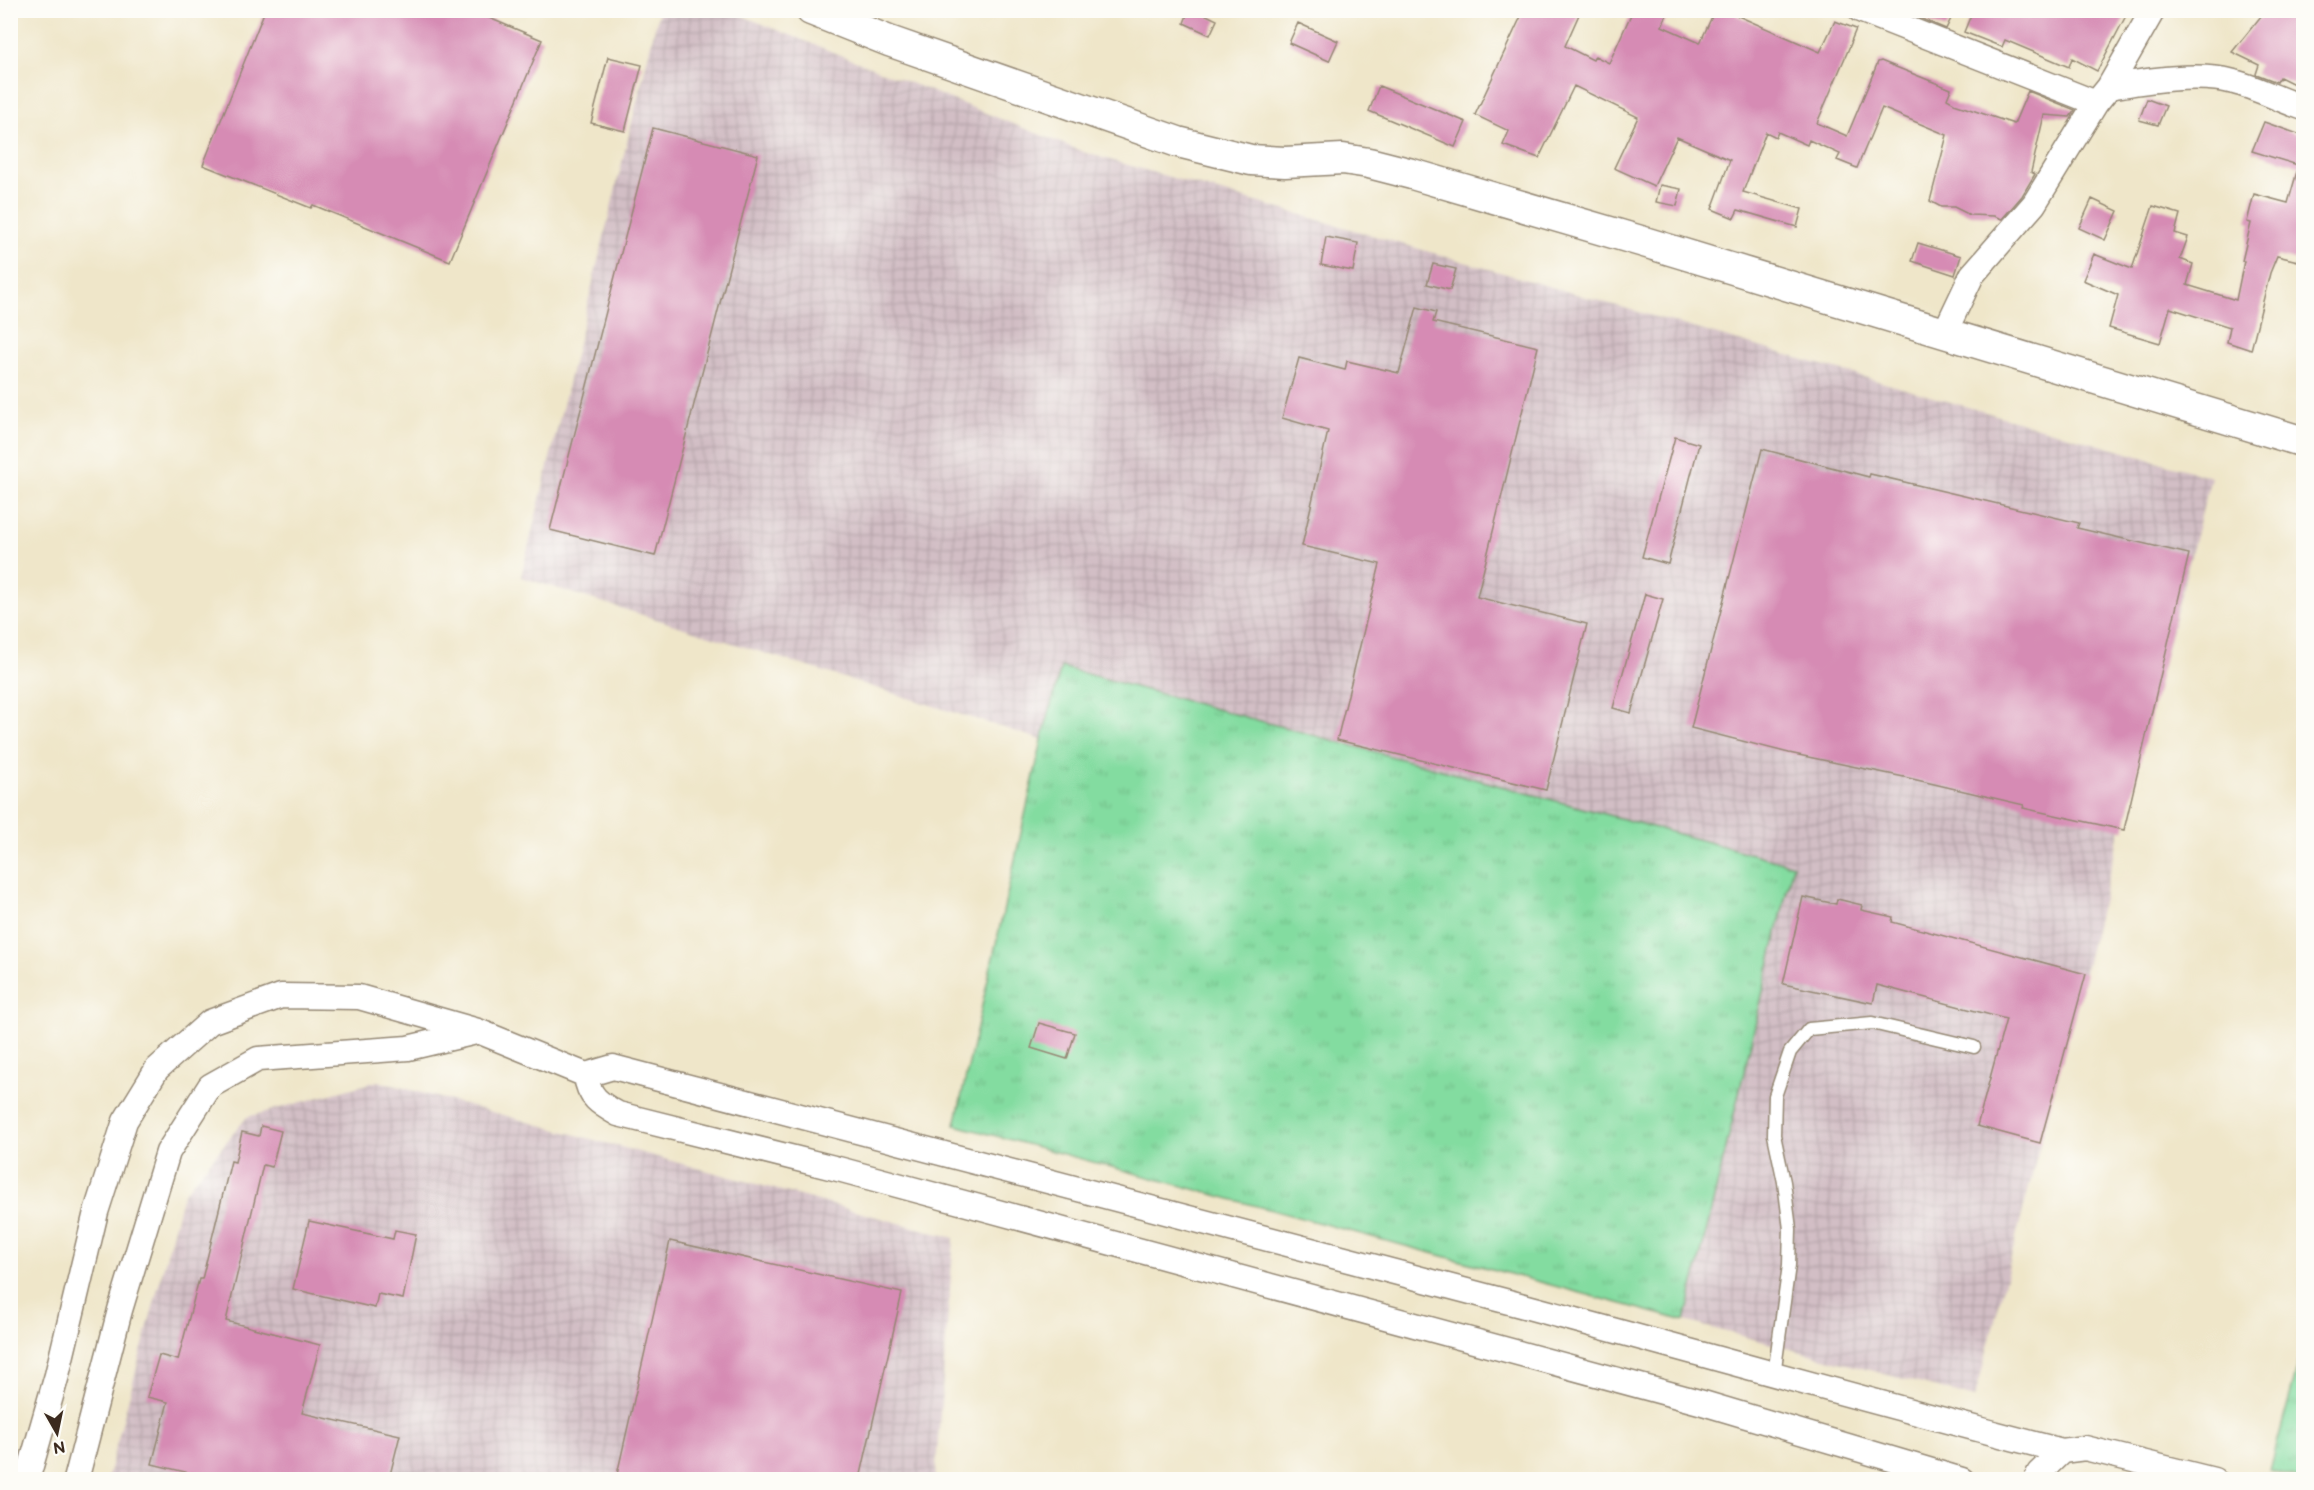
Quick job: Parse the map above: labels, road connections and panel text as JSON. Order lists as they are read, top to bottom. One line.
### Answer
{"north":"bottom"}
